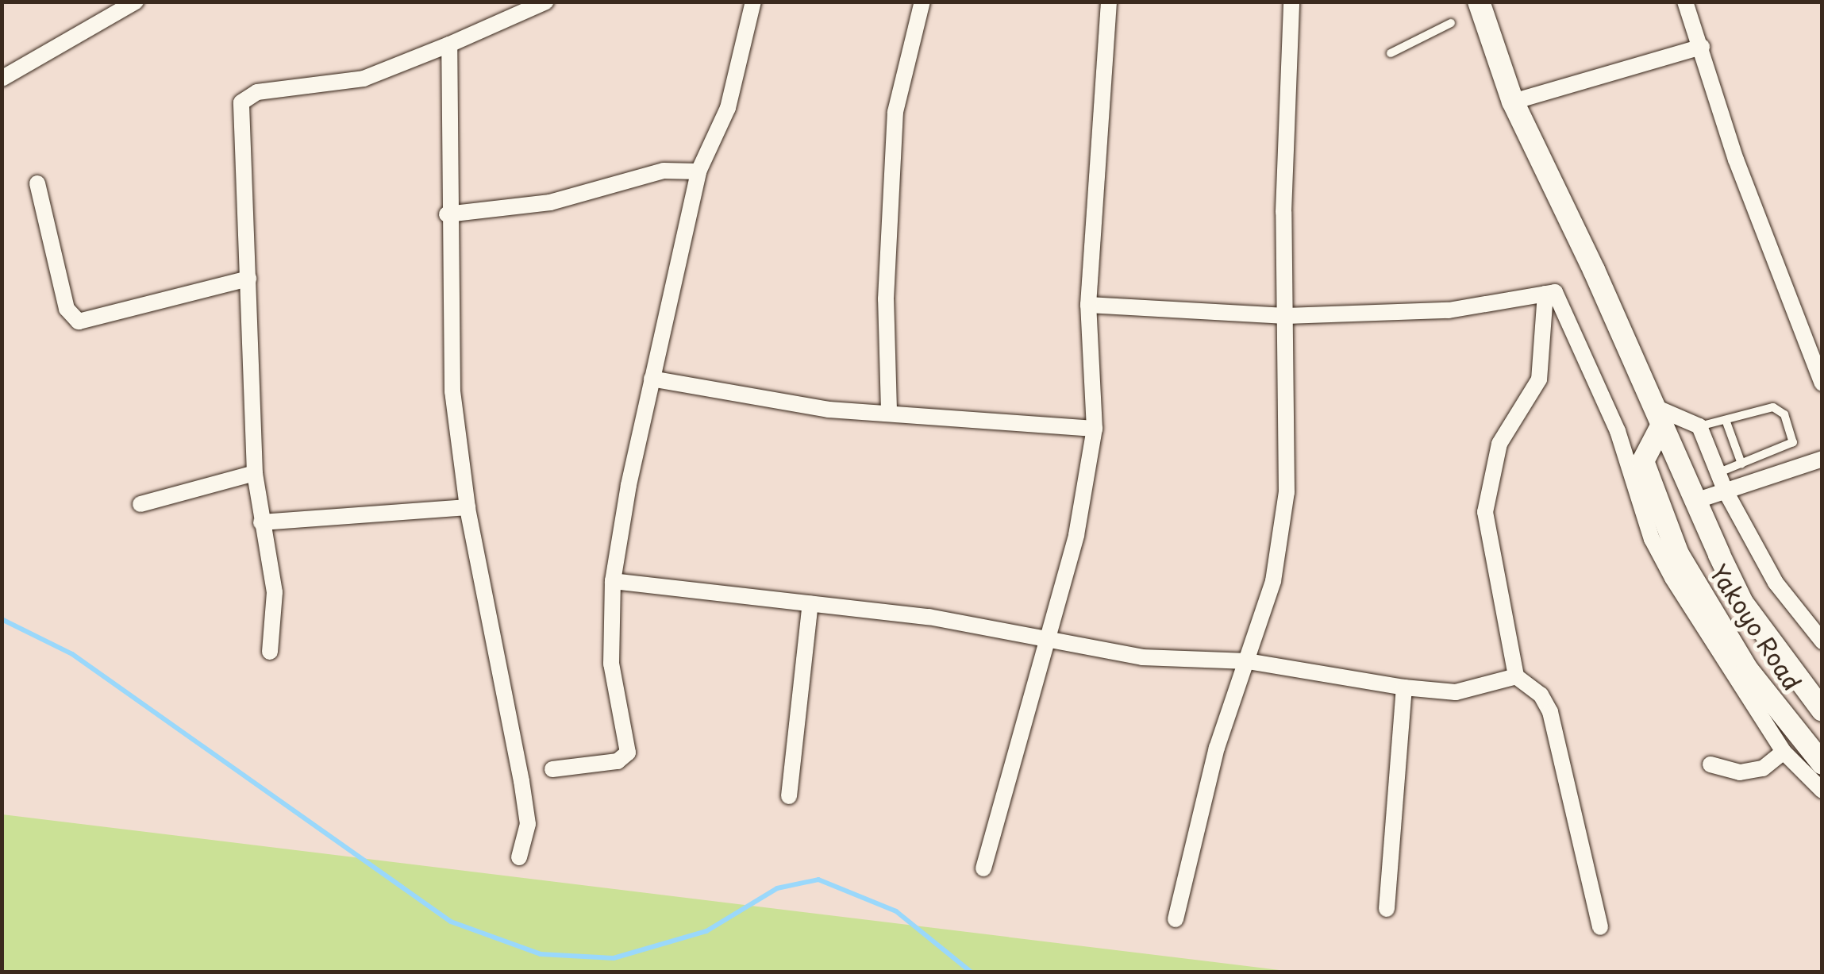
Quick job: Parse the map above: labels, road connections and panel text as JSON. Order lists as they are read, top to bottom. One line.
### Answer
{"streets":{"main road":["Yakoyo Road"]}}
